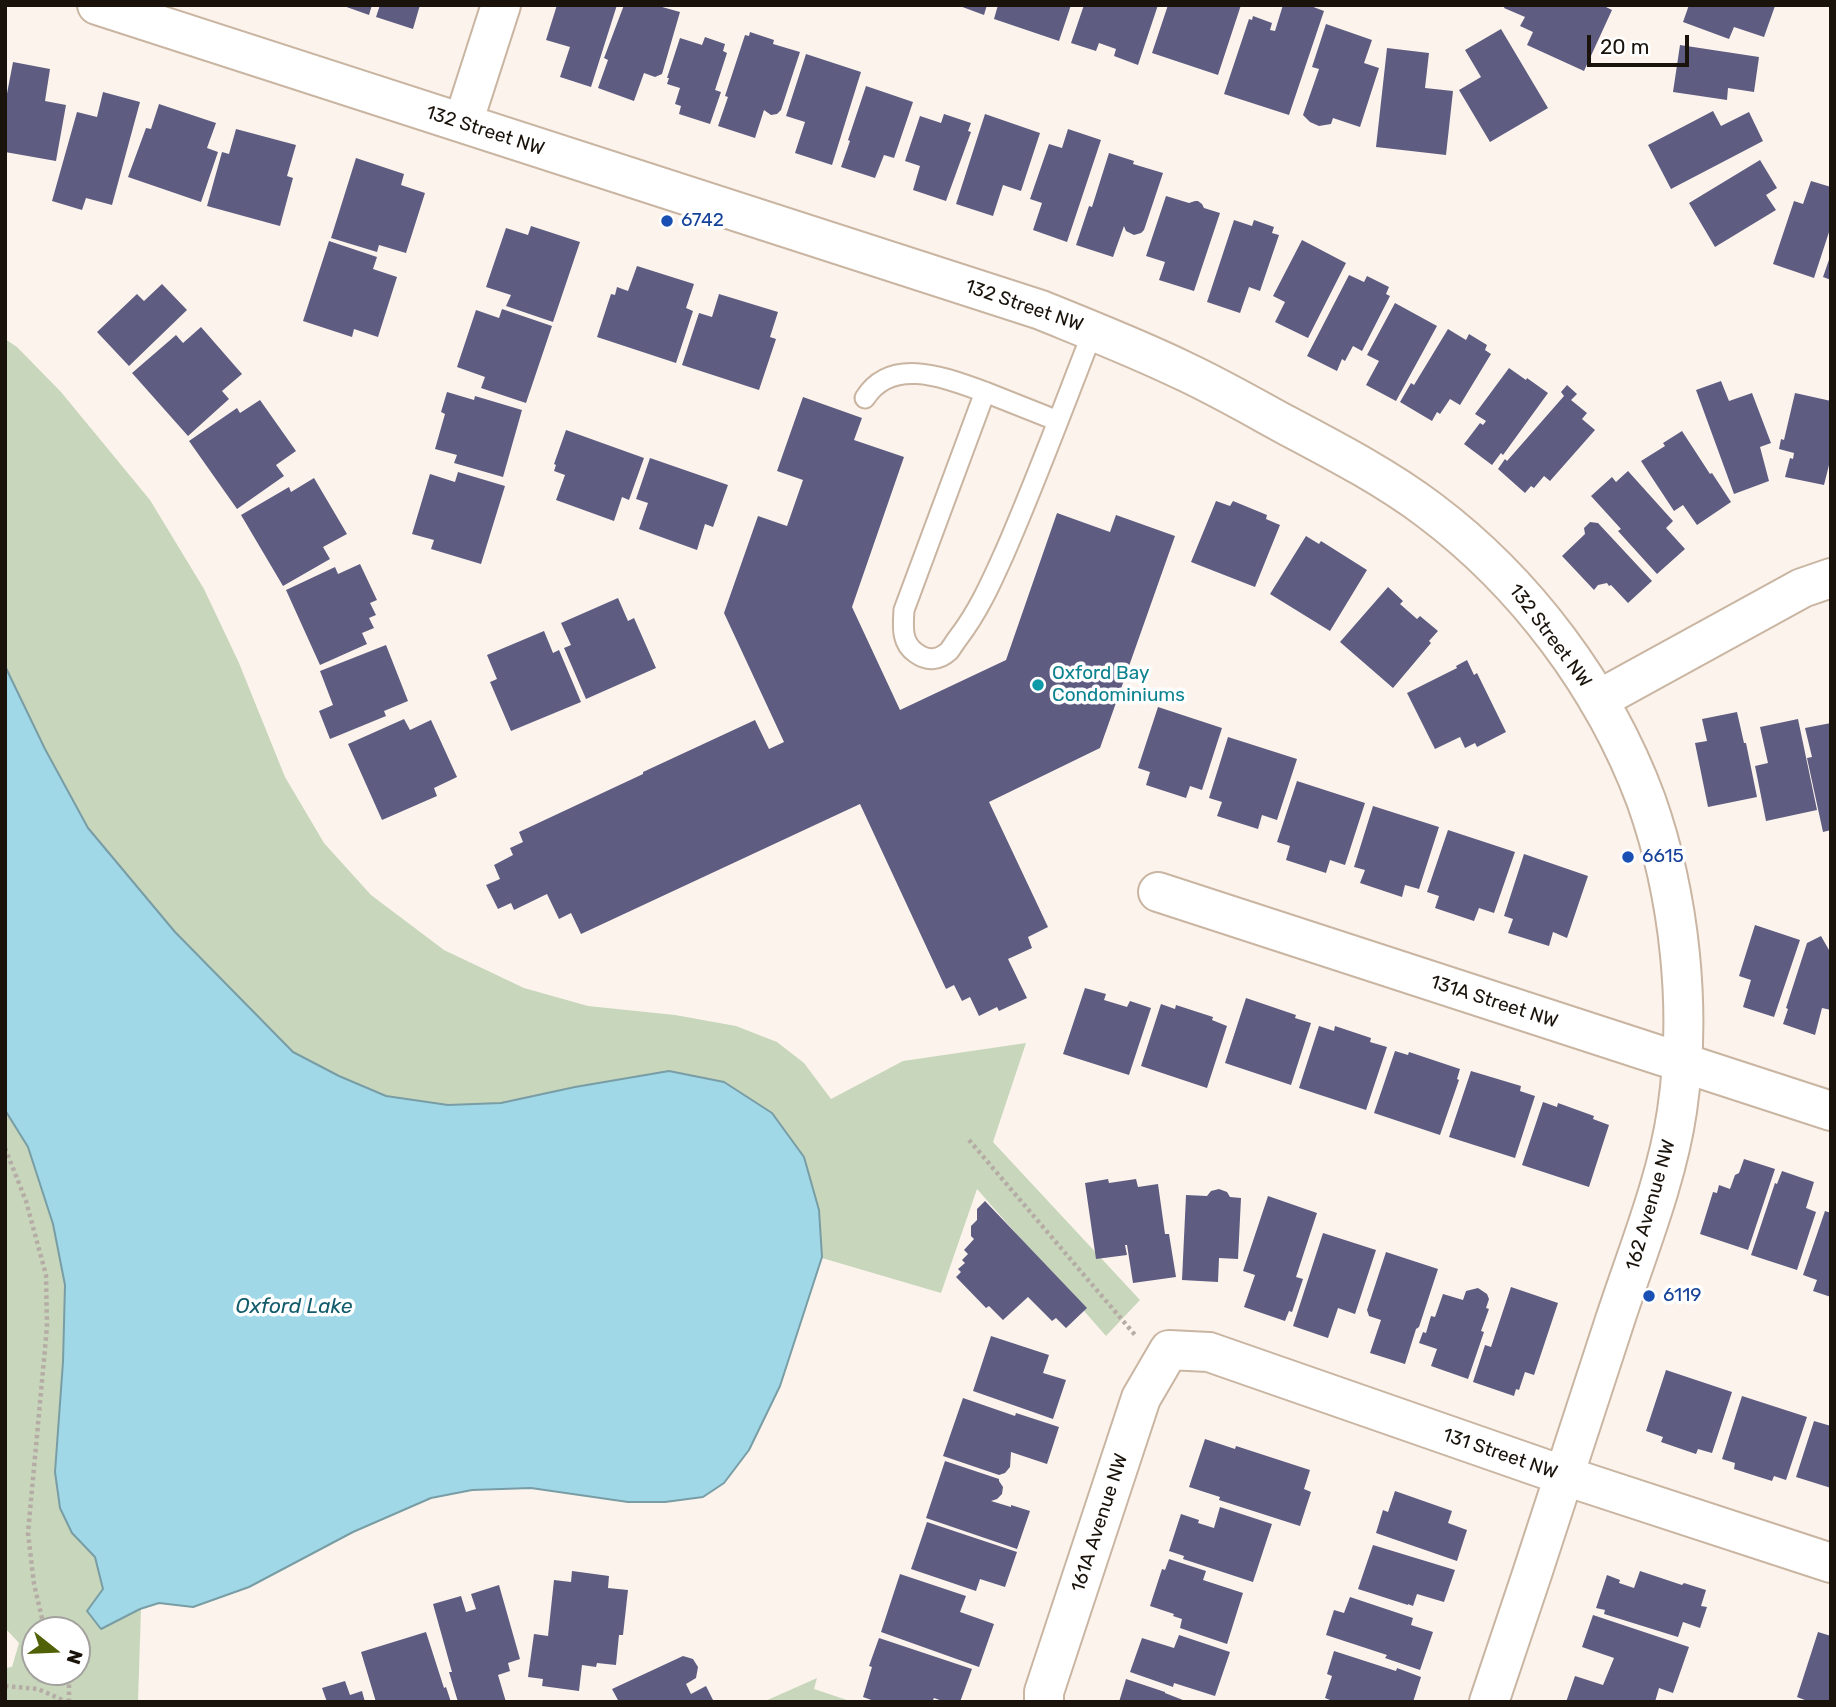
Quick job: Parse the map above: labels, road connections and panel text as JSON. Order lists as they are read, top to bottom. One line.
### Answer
{"streets":{"street":["132 Street NW","131A Street NW","162 Avenue NW","131 Street NW","161A Avenue NW"]},"crossings":[["132 Street NW","162 Avenue NW"],["131A Street NW","162 Avenue NW"],["162 Avenue NW","131 Street NW"],["131 Street NW","161A Avenue NW"]],"water":["Oxford Lake"],"places":["6742","Oxford Bay Condominiums","6615","6119"],"scale_bar":"20 m","north":"right"}
